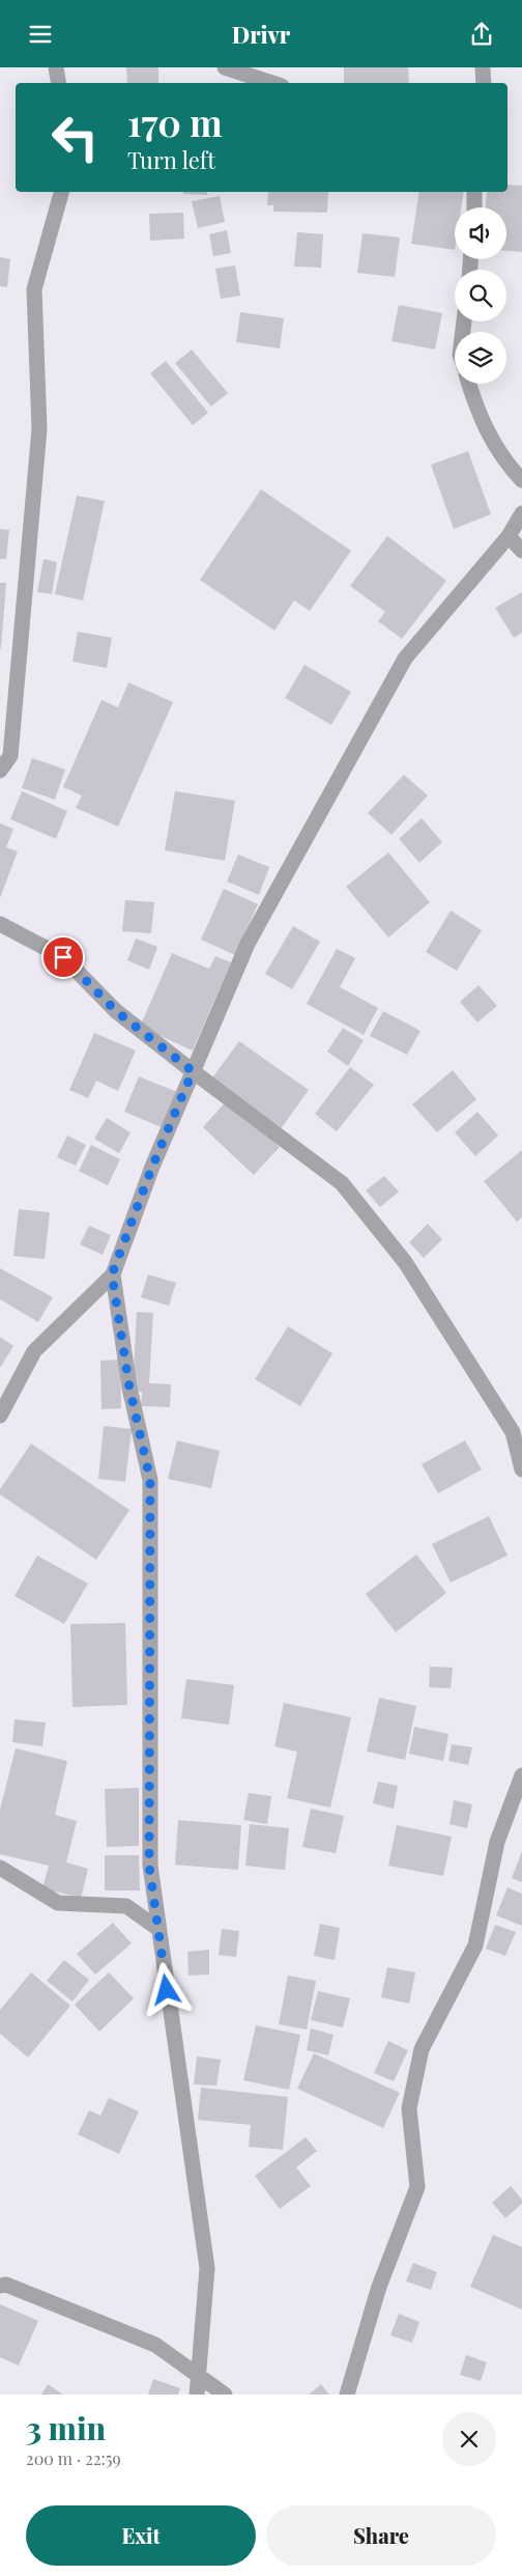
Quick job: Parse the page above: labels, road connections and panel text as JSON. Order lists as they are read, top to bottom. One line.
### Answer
{"page":{"header":"Drivr","turn":["170 m","Turn left"],"heading":["3 min","200 m · 22:59"],"buttons":["Exit","Share"]}}
